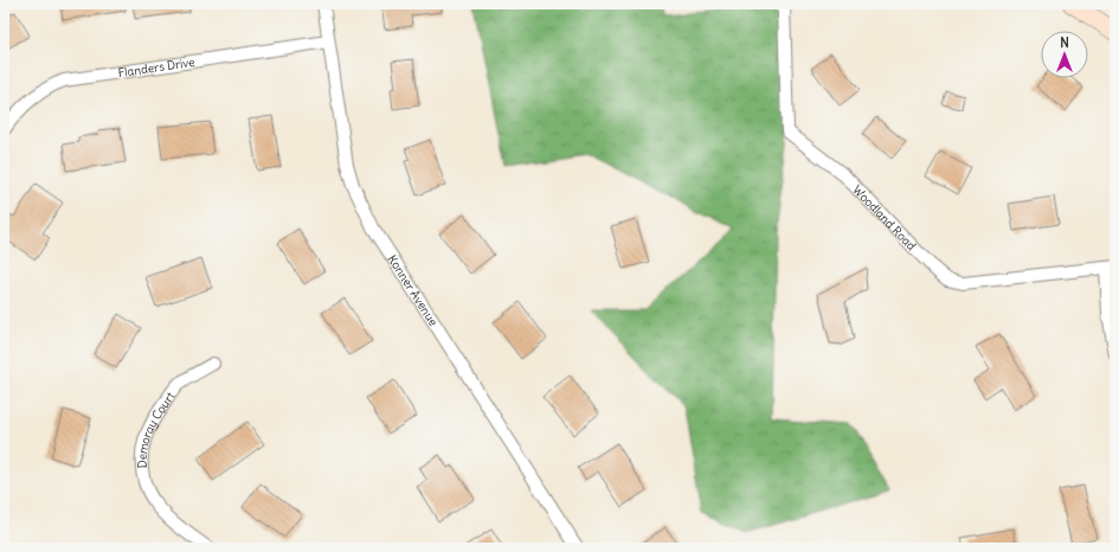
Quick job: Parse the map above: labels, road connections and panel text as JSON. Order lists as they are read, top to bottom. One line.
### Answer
{"streets":{"street":["Flanders Drive","Woodland Road","Konner Avenue","Demoray Court"]},"crossings":[["Flanders Drive","Konner Avenue"]],"north":"top"}
